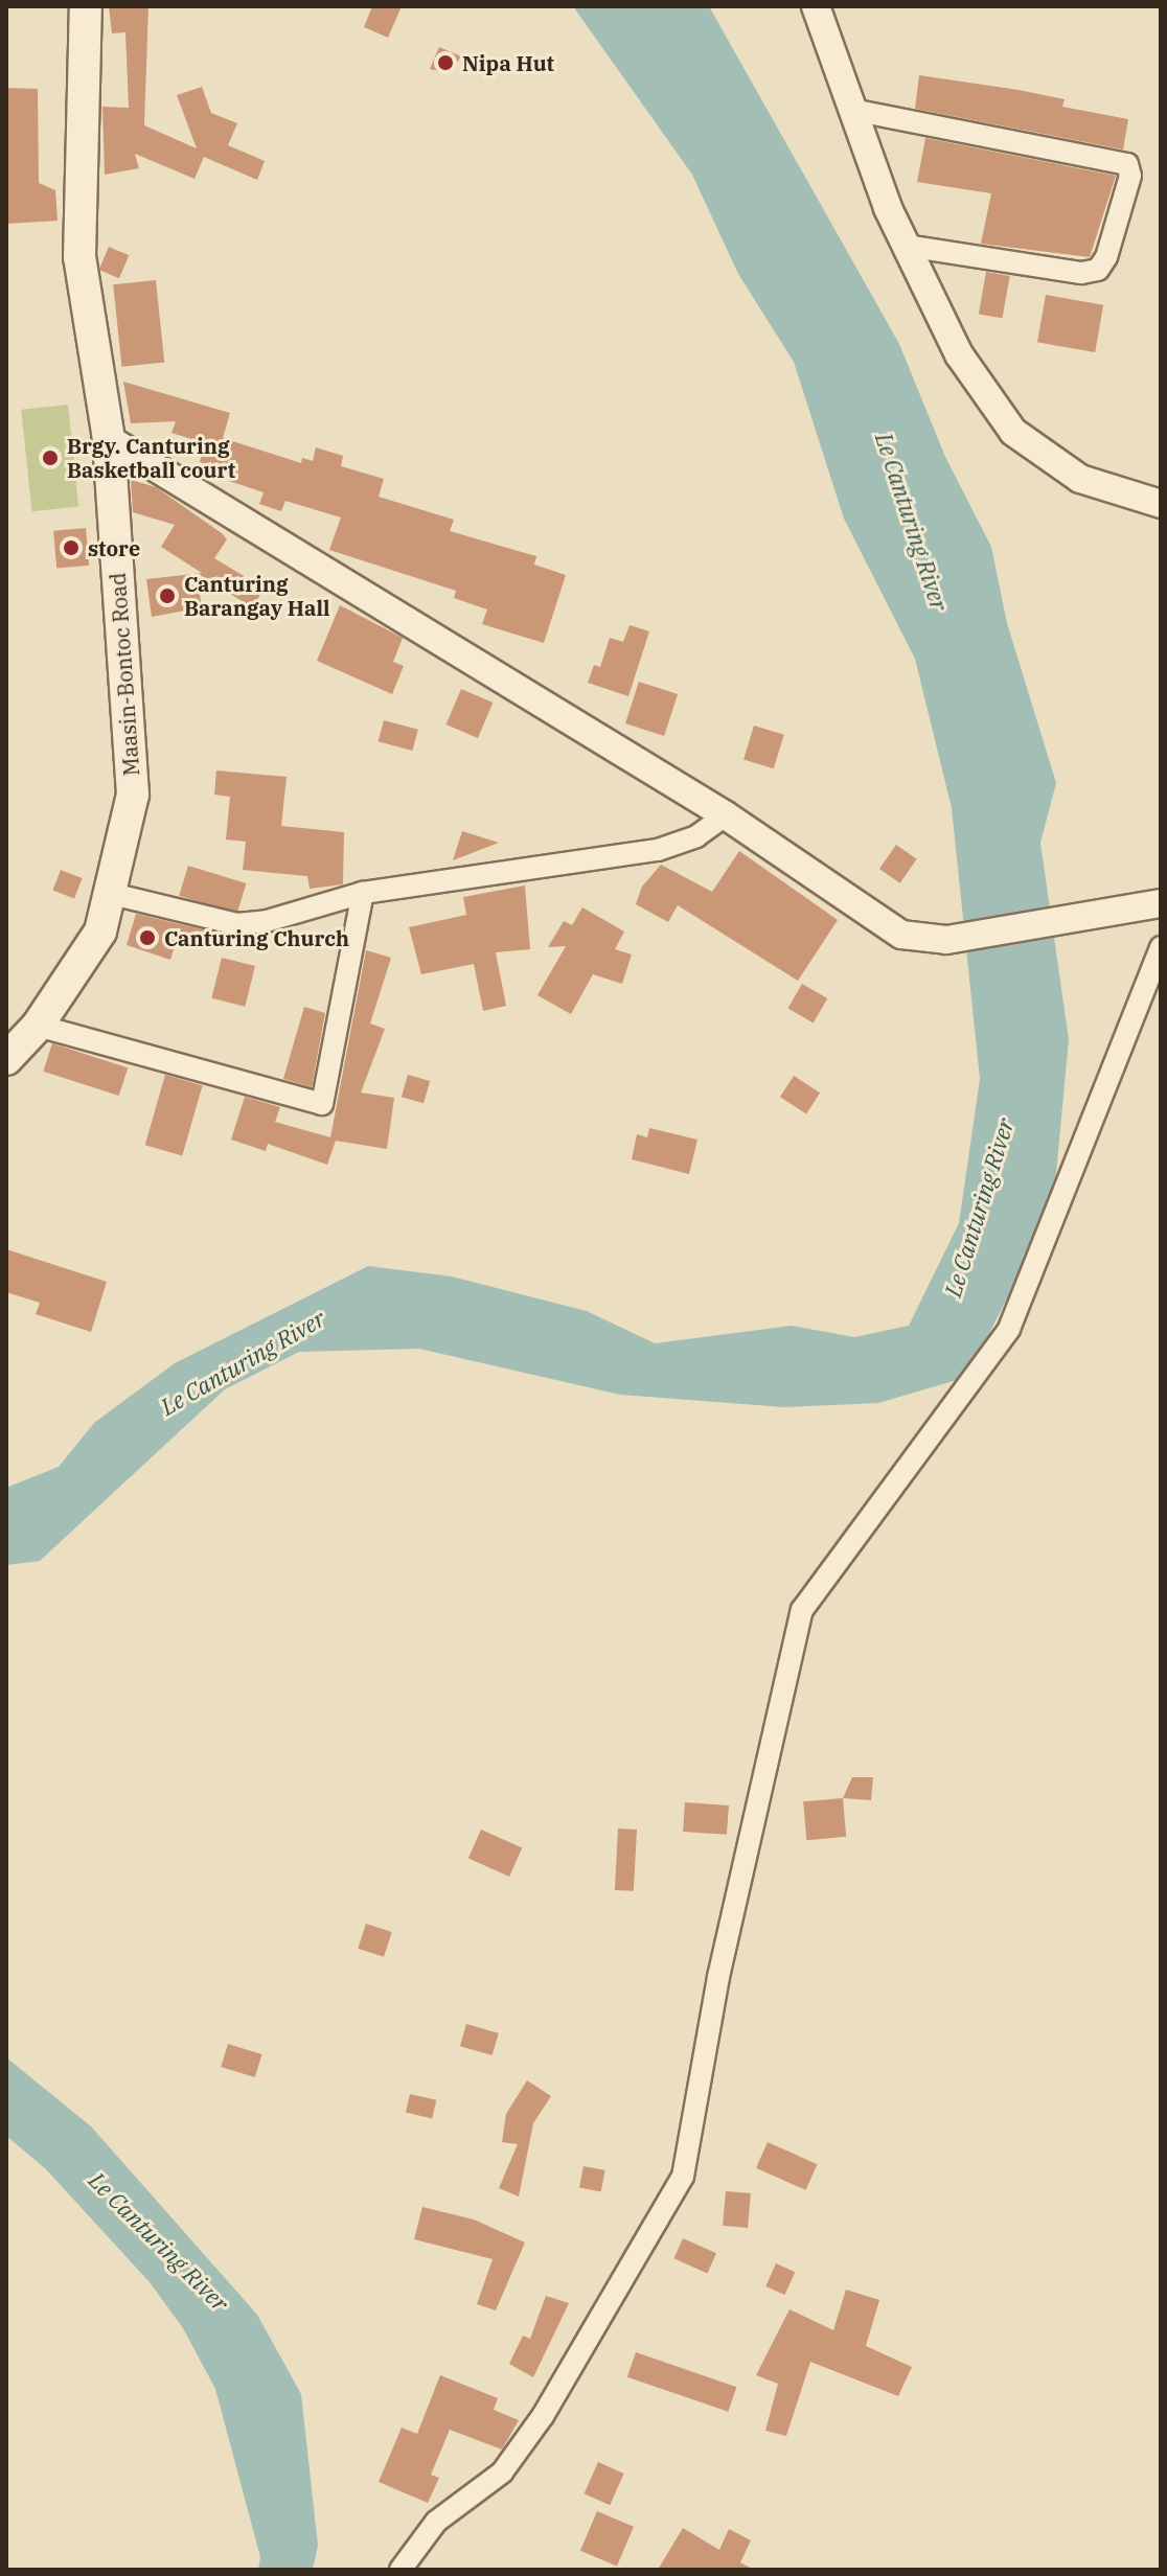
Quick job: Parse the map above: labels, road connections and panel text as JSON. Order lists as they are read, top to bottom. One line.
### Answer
{"streets":{"main road":["Maasin-Bontoc Road"]},"water":["Le Canturing River"],"places":["Nipa Hut","Brgy. Canturing Basketball court","store","Canturing Barangay Hall","Canturing Church"]}
